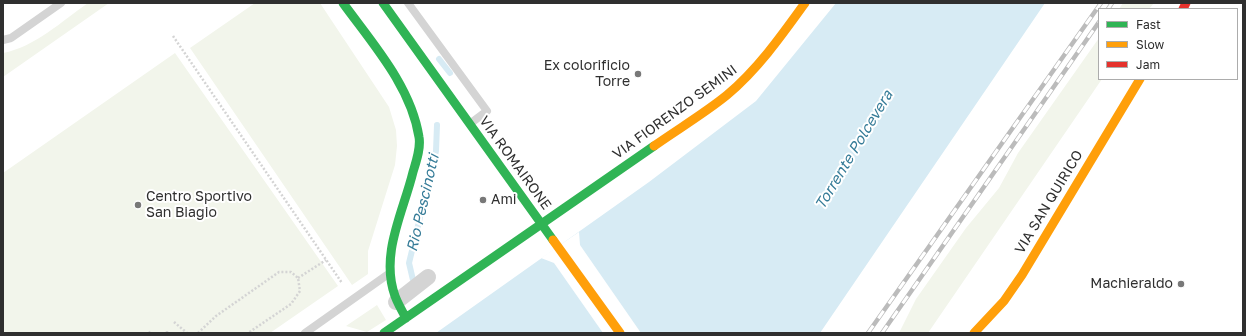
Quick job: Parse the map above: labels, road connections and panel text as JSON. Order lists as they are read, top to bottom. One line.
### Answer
{"streets":{"main road":["VIA FIORENZO SEMINI","VIA ROMAIRONE","VIA SAN QUIRICO"]},"crossings":[["VIA FIORENZO SEMINI","VIA ROMAIRONE"]],"water":["Torrente Polcevera","Rio Pescinotti"],"places":["Ex colorificio Torre","Ami","Centro Sportivo San Biagio","Machieraldo"],"legend":["Fast","Slow","Jam"]}
